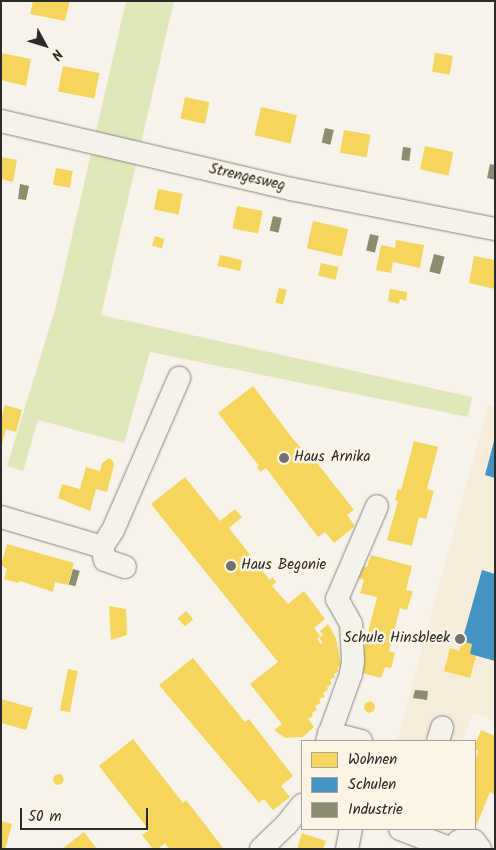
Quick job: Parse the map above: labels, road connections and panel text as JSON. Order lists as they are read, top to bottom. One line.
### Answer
{"streets":{"street":["Strengesweg"]},"places":["Haus Arnika","Haus Begonie","Schule Hinsbleek"],"legend":["Wohnen","Schulen","Industrie"],"scale_bar":"50 m","north":"bottom right"}
